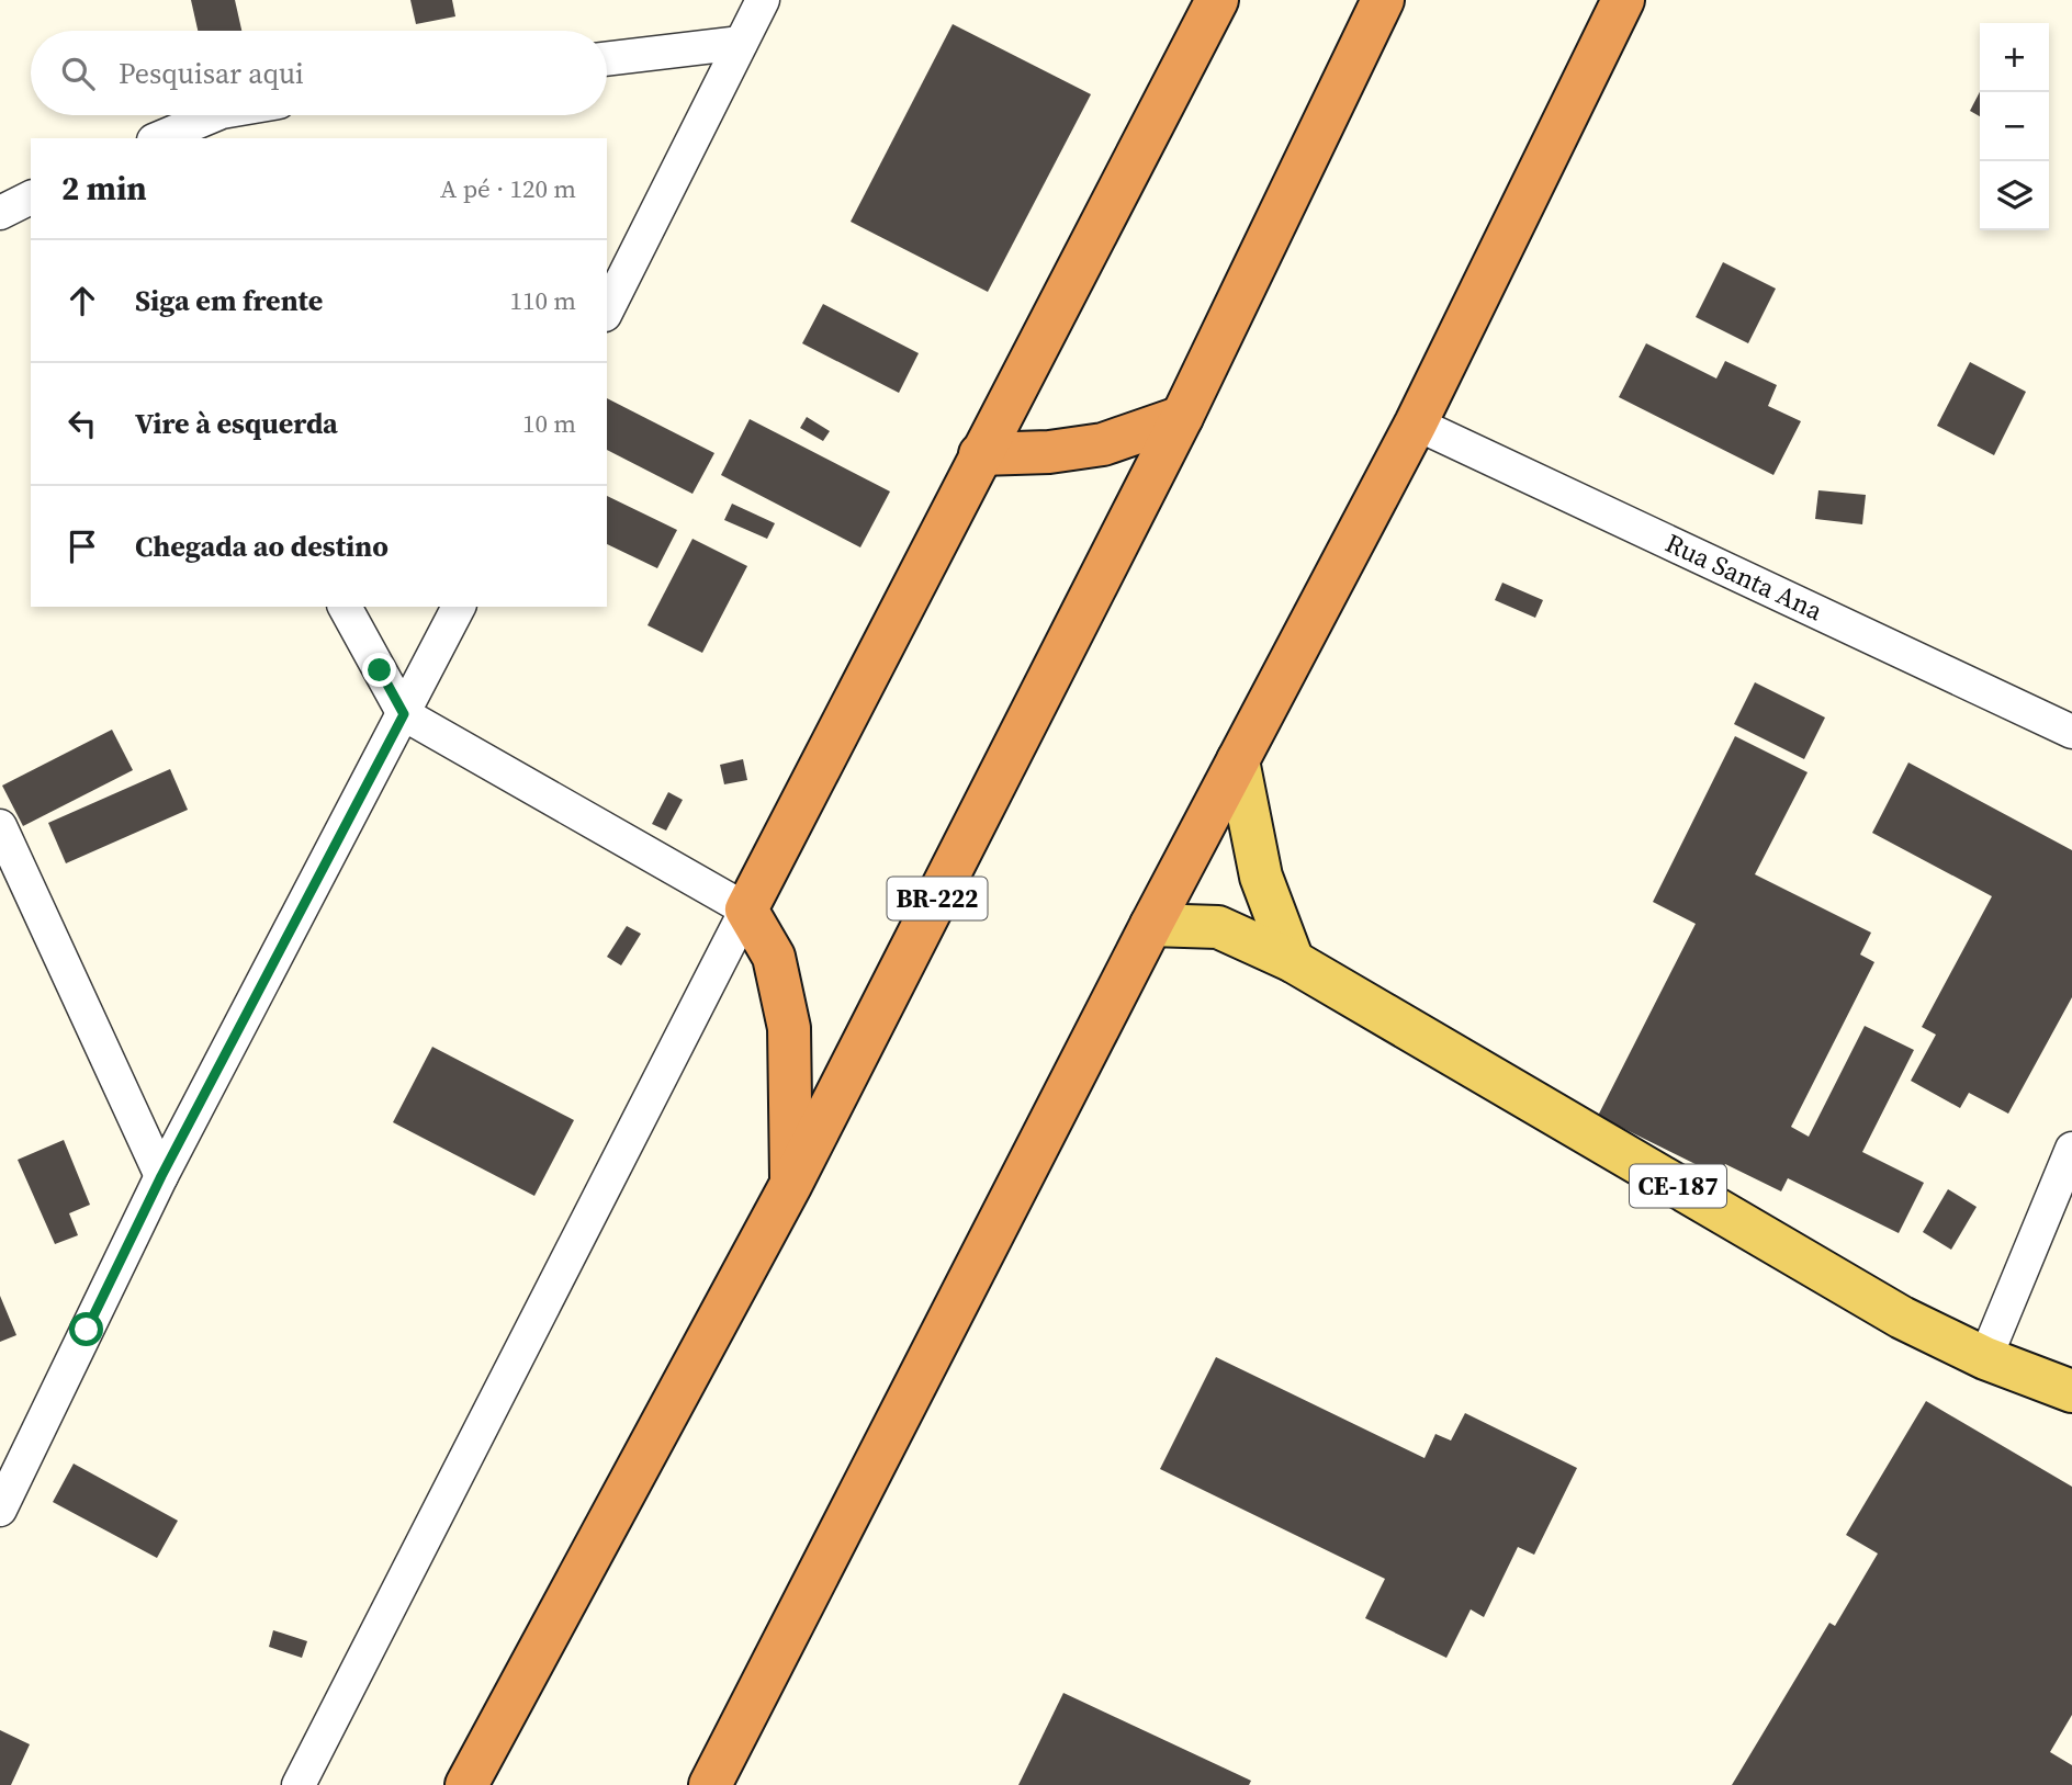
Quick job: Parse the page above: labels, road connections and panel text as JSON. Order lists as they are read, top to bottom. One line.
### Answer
{"streets":{"highway":["BR-222"],"main road":["CE-187"],"street":["Rua Santa Ana"]},"page":{"map_buttons":["+","−"],"search":"Pesquisar aqui","heading":["2 min","A pé · 120 m"],"list":[["Siga em frente","110 m"],["Vire à esquerda","10 m"],"Chegada ao destino"]}}
